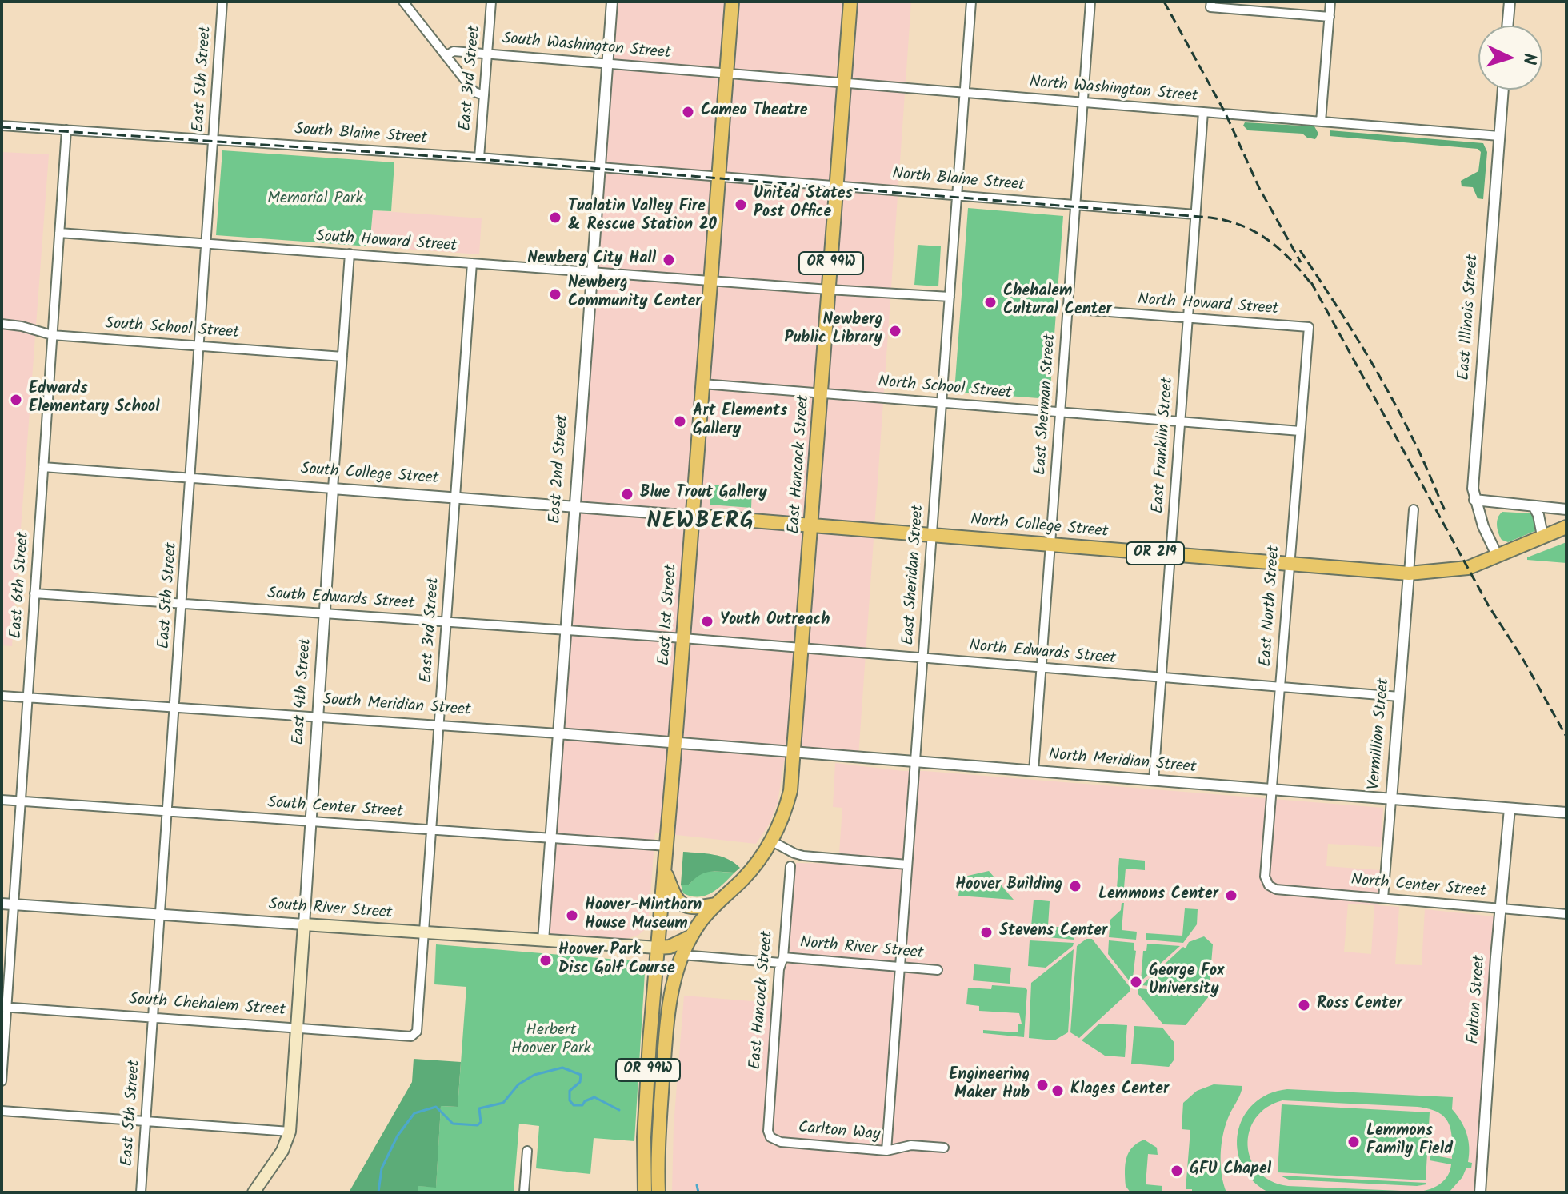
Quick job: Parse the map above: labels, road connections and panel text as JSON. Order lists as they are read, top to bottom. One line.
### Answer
{"streets":{"main road":["OR 99W","East Hancock Street","North College Street","OR 219","East 1st Street","East 4th Street","South River Street"],"street":["South Washington Street","East 3rd Street","East 5th Street","North Washington Street","South Blaine Street","North Blaine Street","South Howard Street","North Howard Street","East Illinois Street","South School Street","North School Street","East Sherman Street","East Franklin Street","East 2nd Street","South College Street","East Sheridan Street","East 6th Street","South Edwards Street","East North Street","North Edwards Street","South Meridian Street","Vermillion Street","North Meridian Street","South Center Street","North Center Street","North River Street","Fulton Street","South Chehalem Street","Carlton Way"]},"crossings":[["South Washington Street","East 3rd Street"],["South Washington Street","North Washington Street"],["South Washington Street","East 2nd Street"],["South Washington Street","East 1st Street"],["East 3rd Street","South Blaine Street"],["East 3rd Street","South Howard Street"],["East 3rd Street","South College Street"],["East 3rd Street","South Edwards Street"],["East 3rd Street","South Meridian Street"],["East 3rd Street","South Center Street"],["East 3rd Street","South River Street"],["East 3rd Street","South Chehalem Street"],["East 5th Street","South Blaine Street"],["East 5th Street","South Howard Street"],["East 5th Street","South School Street"],["East 5th Street","South College Street"],["East 5th Street","South Edwards Street"],["East 5th Street","South Meridian Street"],["East 5th Street","South Center Street"],["East 5th Street","South River Street"],["East 5th Street","South Chehalem Street"],["North Washington Street","East Illinois Street"],["North Washington Street","East Sherman Street"],["North Washington Street","East Franklin Street"],["North Washington Street","East Hancock Street"],["North Washington Street","East Sheridan Street"],["North Washington Street","East 1st Street"],["South Blaine Street","North Blaine Street"],["South Blaine Street","East 2nd Street"],["South Blaine Street","East 6th Street"],["South Blaine Street","East 1st Street"],["North Blaine Street","East Sherman Street"],["North Blaine Street","East Franklin Street"],["North Blaine Street","East Hancock Street"],["North Blaine Street","East Sheridan Street"],["North Blaine Street","East 1st Street"],["South Howard Street","East 2nd Street"],["South Howard Street","East 6th Street"],["South Howard Street","East 1st Street"],["South Howard Street","East 4th Street"],["OR 99W","East Hancock Street"],["OR 99W","North River Street"],["North Howard Street","East Sherman Street"],["North Howard Street","East Franklin Street"],["North Howard Street","East North Street"],["East Illinois Street","North College Street"],["South School Street","East 6th Street"],["South School Street","East 4th Street"],["North School Street","East Sherman Street"],["North School Street","East Franklin Street"],["North School Street","East Hancock Street"],["North School Street","East Sheridan Street"],["North School Street","East North Street"],["North School Street","East 1st Street"],["East Sherman Street","North College Street"],["East Sherman Street","North Edwards Street"],["East Sherman Street","North Meridian Street"],["East Franklin Street","North College Street"],["East Franklin Street","North Edwards Street"],["East Franklin Street","North Meridian Street"],["East Hancock Street","North College Street"],["East Hancock Street","North Edwards Street"],["East Hancock Street","North Meridian Street"],["East Hancock Street","North River Street"],["East Hancock Street","Carlton Way"],["East 2nd Street","South College Street"],["East 2nd Street","South Edwards Street"],["East 2nd Street","South Meridian Street"],["East 2nd Street","South Center Street"],["East 2nd Street","South River Street"],["South College Street","North College Street"],["South College Street","East 6th Street"],["South College Street","East 1st Street"],["South College Street","East 4th Street"],["North College Street","East Sheridan Street"],["North College Street","East North Street"],["North College Street","East 1st Street"],["North College Street","Vermillion Street"],["East Sheridan Street","North Edwards Street"],["East Sheridan Street","North Meridian Street"],["East Sheridan Street","North River Street"],["East Sheridan Street","Carlton Way"],["East 6th Street","South Edwards Street"],["East 6th Street","South Meridian Street"],["East 6th Street","South Center Street"],["East 6th Street","South River Street"],["East 6th Street","South Chehalem Street"],["South Edwards Street","East 1st Street"],["South Edwards Street","North Edwards Street"],["South Edwards Street","East 4th Street"],["East North Street","North Edwards Street"],["East North Street","North Meridian Street"],["East North Street","North Center Street"],["East 1st Street","North Edwards Street"],["East 1st Street","South Meridian Street"],["East 1st Street","North Meridian Street"],["East 1st Street","South Center Street"],["East 1st Street","South River Street"],["North Edwards Street","Vermillion Street"],["East 4th Street","South Meridian Street"],["East 4th Street","South Center Street"],["East 4th Street","South River Street"],["East 4th Street","South Chehalem Street"],["South Meridian Street","North Meridian Street"],["Vermillion Street","North Meridian Street"],["Vermillion Street","North Center Street"],["North Meridian Street","Fulton Street"],["North Center Street","Fulton Street"]],"districts":["NEWBERG"],"parks":["Memorial Park","Herbert Hoover Park"],"places":["Cameo Theatre","United States Post Office","Tualatin Valley Fire & Rescue Station 20","Newberg City Hall","Newberg Community Center","Chehalem Cultural Center","Newberg Public Library","Edwards Elementary School","Art Elements Gallery","Blue Trout Gallery","Youth Outreach","Hoover Building","Lemmons Center","Hoover-Minthorn House Museum","Stevens Center","Hoover Park Disc Golf Course","George Fox University","Ross Center","Engineering Maker Hub","Klages Center","Lemmons Family Field","GFU Chapel"],"north":"right"}
